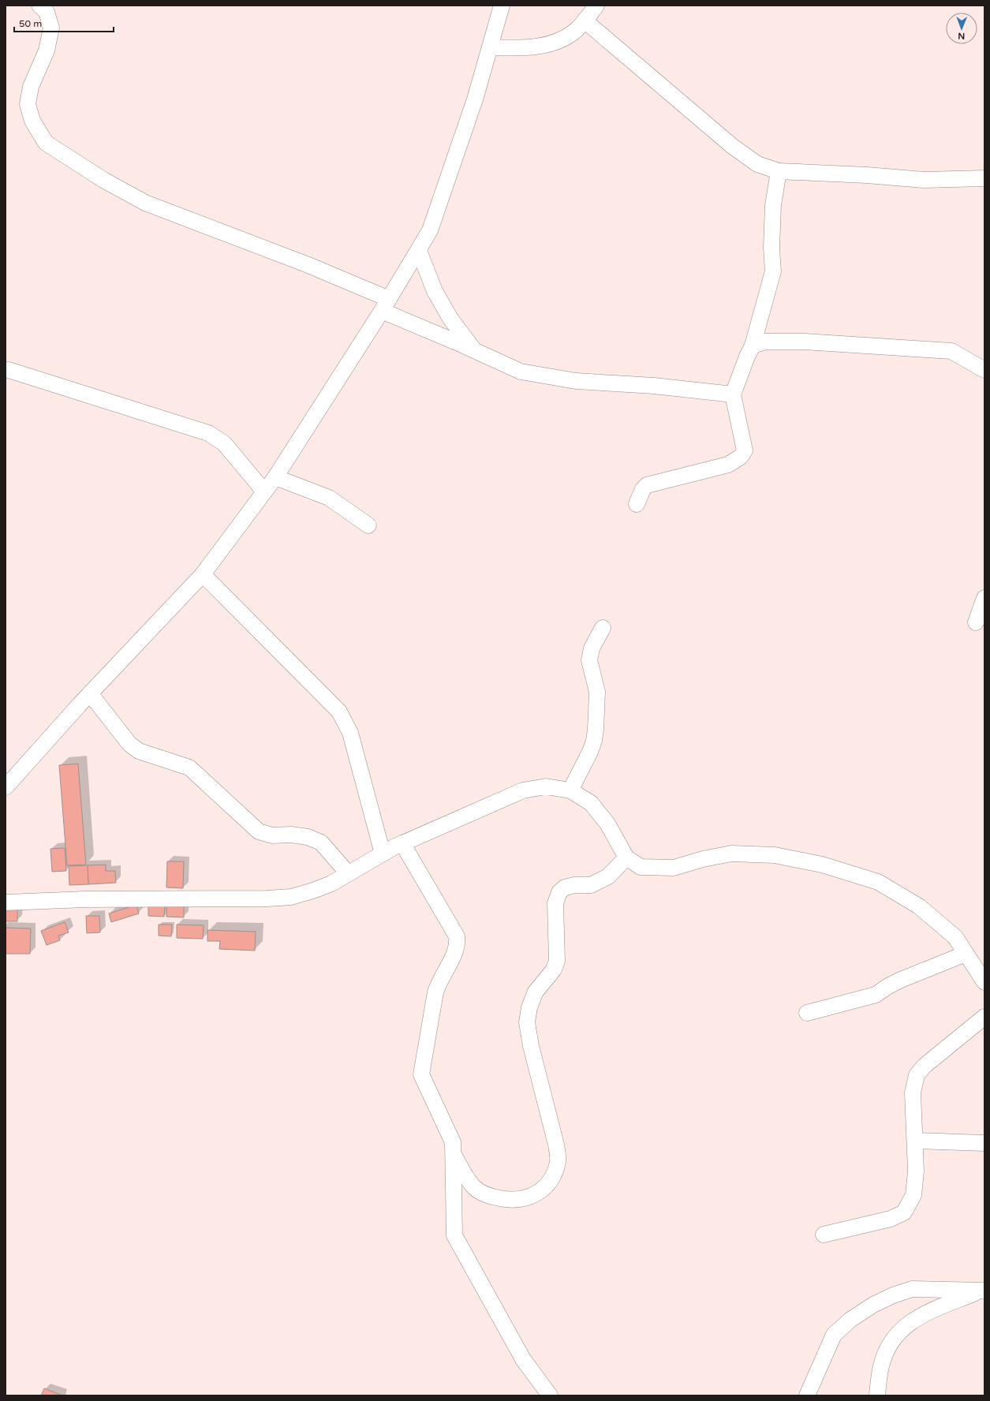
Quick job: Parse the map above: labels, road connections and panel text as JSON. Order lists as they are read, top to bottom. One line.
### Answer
{"scale_bar":"50 m","north":"bottom"}
